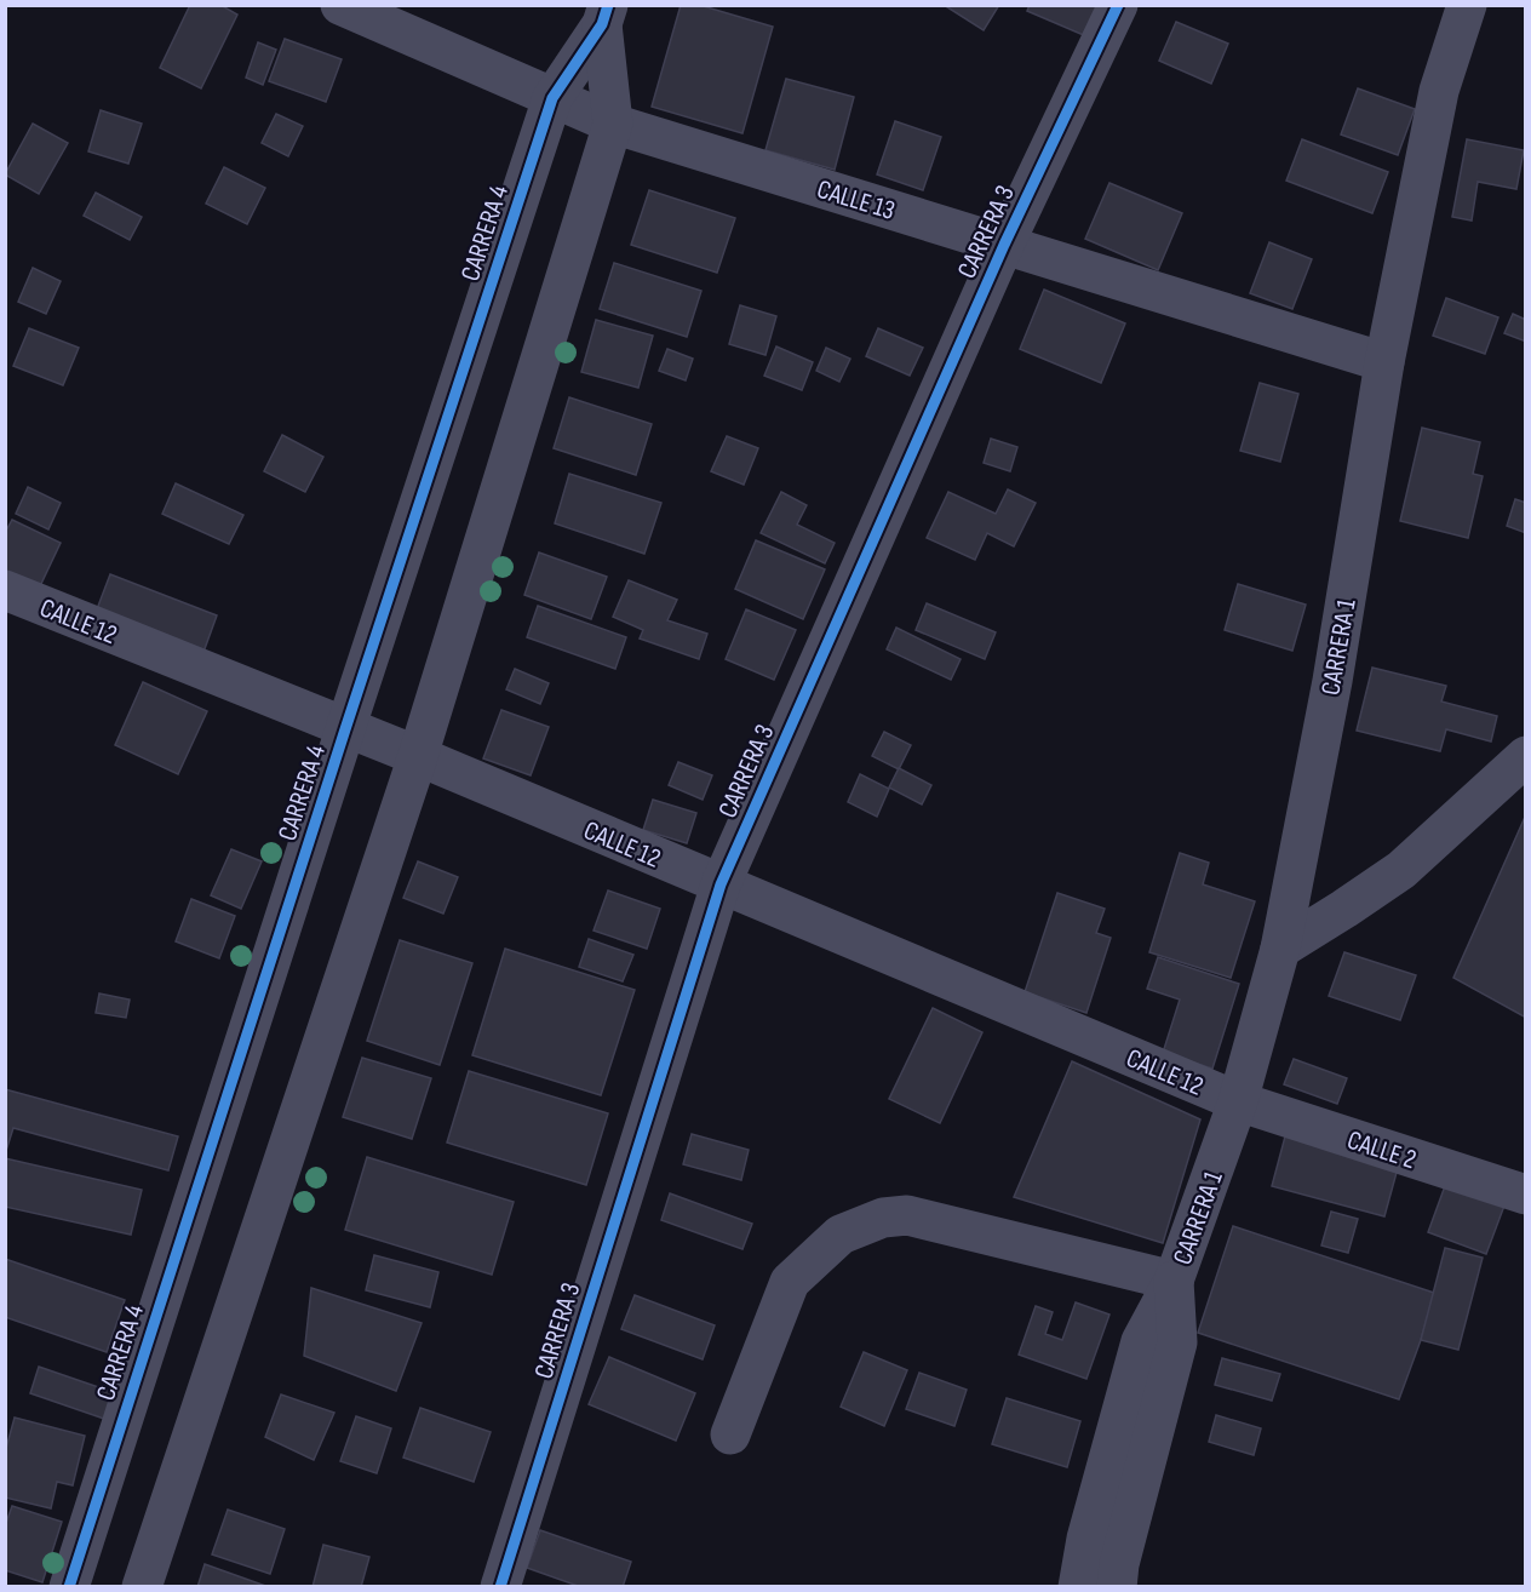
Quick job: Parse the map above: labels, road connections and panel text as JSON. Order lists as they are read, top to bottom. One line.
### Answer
{"streets":{"street":["CALLE 13","CARRERA 3","CARRERA 4","CALLE 12","CARRERA 1","CALLE 2"]},"crossings":[["CALLE 13","CARRERA 3"],["CALLE 13","CARRERA 4"],["CALLE 13","CARRERA 1"],["CARRERA 3","CALLE 12"],["CARRERA 4","CALLE 12"],["CALLE 12","CARRERA 1"],["CALLE 12","CALLE 2"],["CARRERA 1","CALLE 2"]]}
